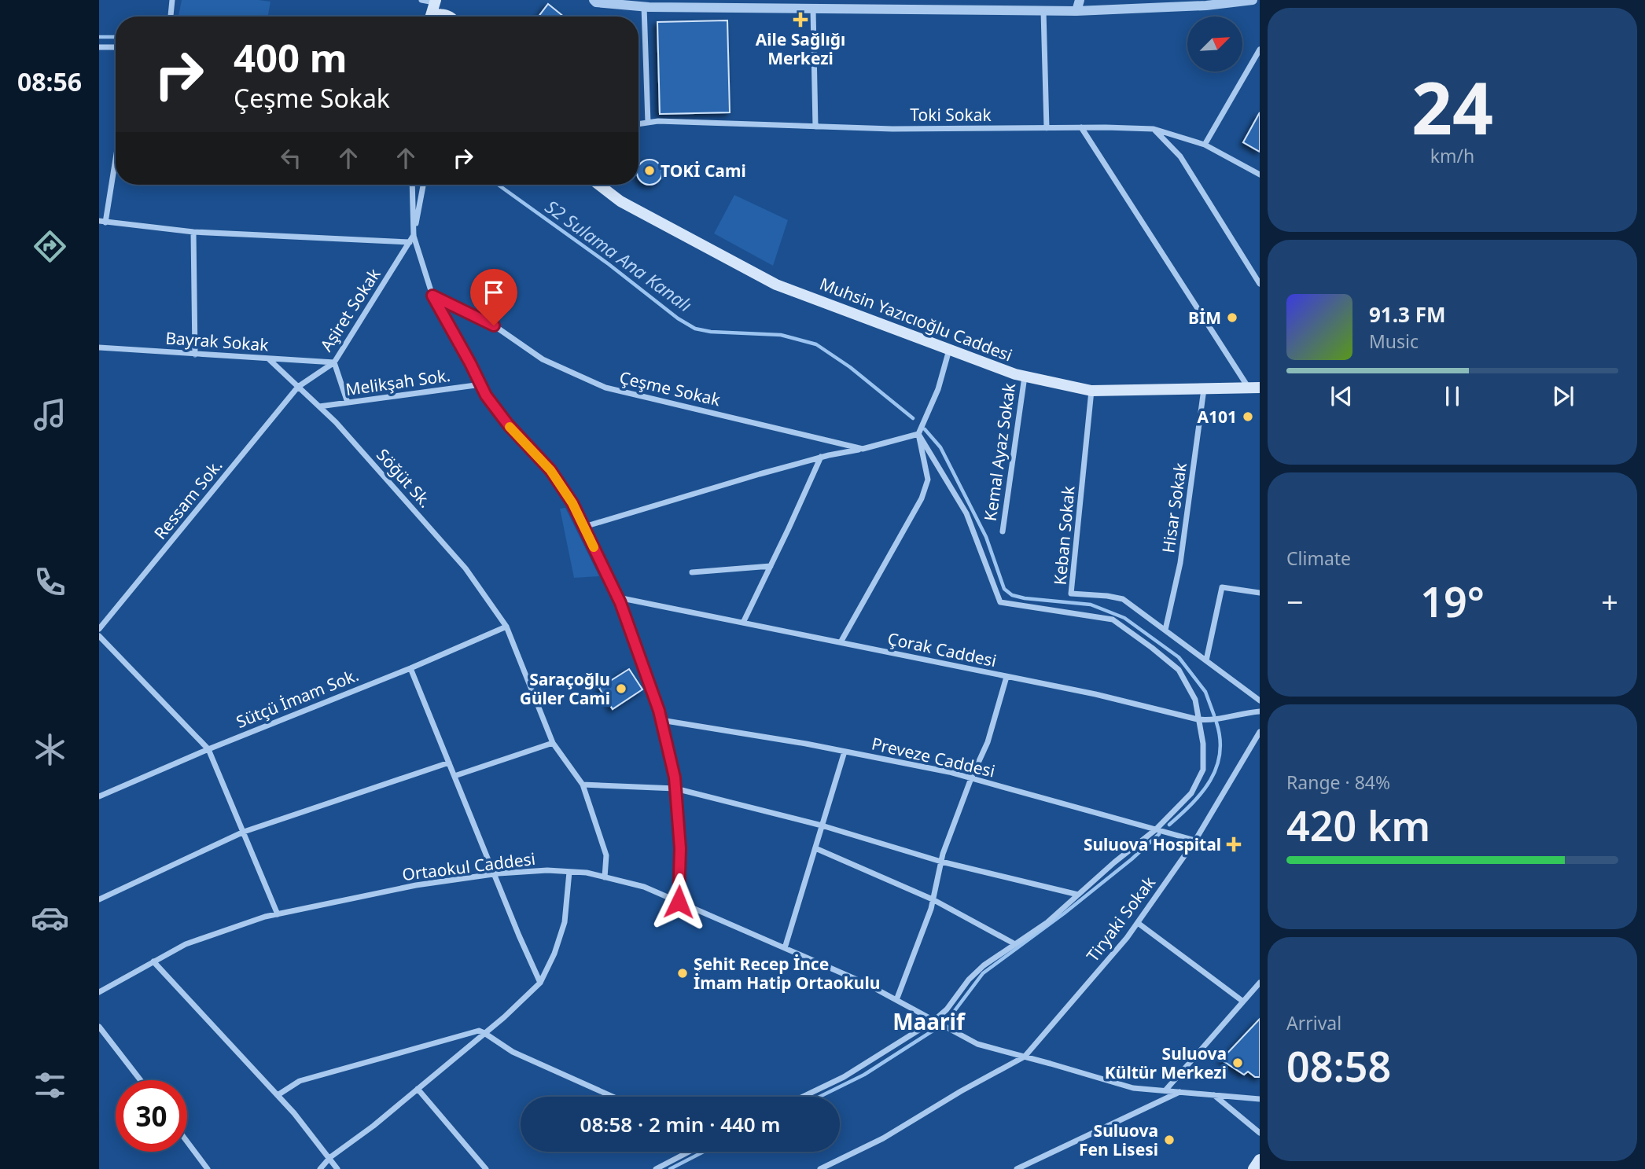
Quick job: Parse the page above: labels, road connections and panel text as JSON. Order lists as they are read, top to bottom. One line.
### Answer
{"streets":{"main road":["Muhsin Yazıcıoğlu Caddesi"],"street":["Toki Sokak","Aşiret Sokak","Bayrak Sokak","Melikşah Sok.","Çeşme Sokak","Kemal Ayaz Sokak","Söğüt Sk.","Ressam Sok.","Hisar Sokak","Keban Sokak","Çorak Caddesi","Sütçü İmam Sok.","Preveze Caddesi","Ortaokul Caddesi","Tiryaki Sokak"]},"crossings":[["Aşiret Sokak","Bayrak Sokak"],["Aşiret Sokak","Söğüt Sk."],["Aşiret Sokak","Ressam Sok."],["Muhsin Yazıcıoğlu Caddesi","Kemal Ayaz Sokak"],["Muhsin Yazıcıoğlu Caddesi","Hisar Sokak"],["Muhsin Yazıcıoğlu Caddesi","Keban Sokak"],["Bayrak Sokak","Söğüt Sk."],["Melikşah Sok.","Söğüt Sk."],["Söğüt Sk.","Ressam Sok."],["Söğüt Sk.","Sütçü İmam Sok."],["Hisar Sokak","Keban Sokak"],["Preveze Caddesi","Tiryaki Sokak"],["Ortaokul Caddesi","Tiryaki Sokak"]],"districts":["Maarif"],"water":["S2 Sulama Ana Kanalı"],"places":{"health":["Aile Sağlığı Merkezi","Suluova Hospital"],"other":["TOKİ Cami","BİM","A101","Saraçoğlu Güler Cami","Şehit Recep İnce İmam Hatip Ortaokulu","Suluova Kültür Merkezi","Suluova Fen Lisesi"]},"north":"top right","page":{"tabs":"08:56","tile":[["24","km/h"],"Climate",["Range · 84%","420 km"],["Arrival","08:58"]],"turn":["400 m","Çeşme Sokak"],"song":["91.3 FM","Music"],"heat":["−","19°","+"],"limit":"30","trip":"08:58 · 2 min · 440 m"}}
